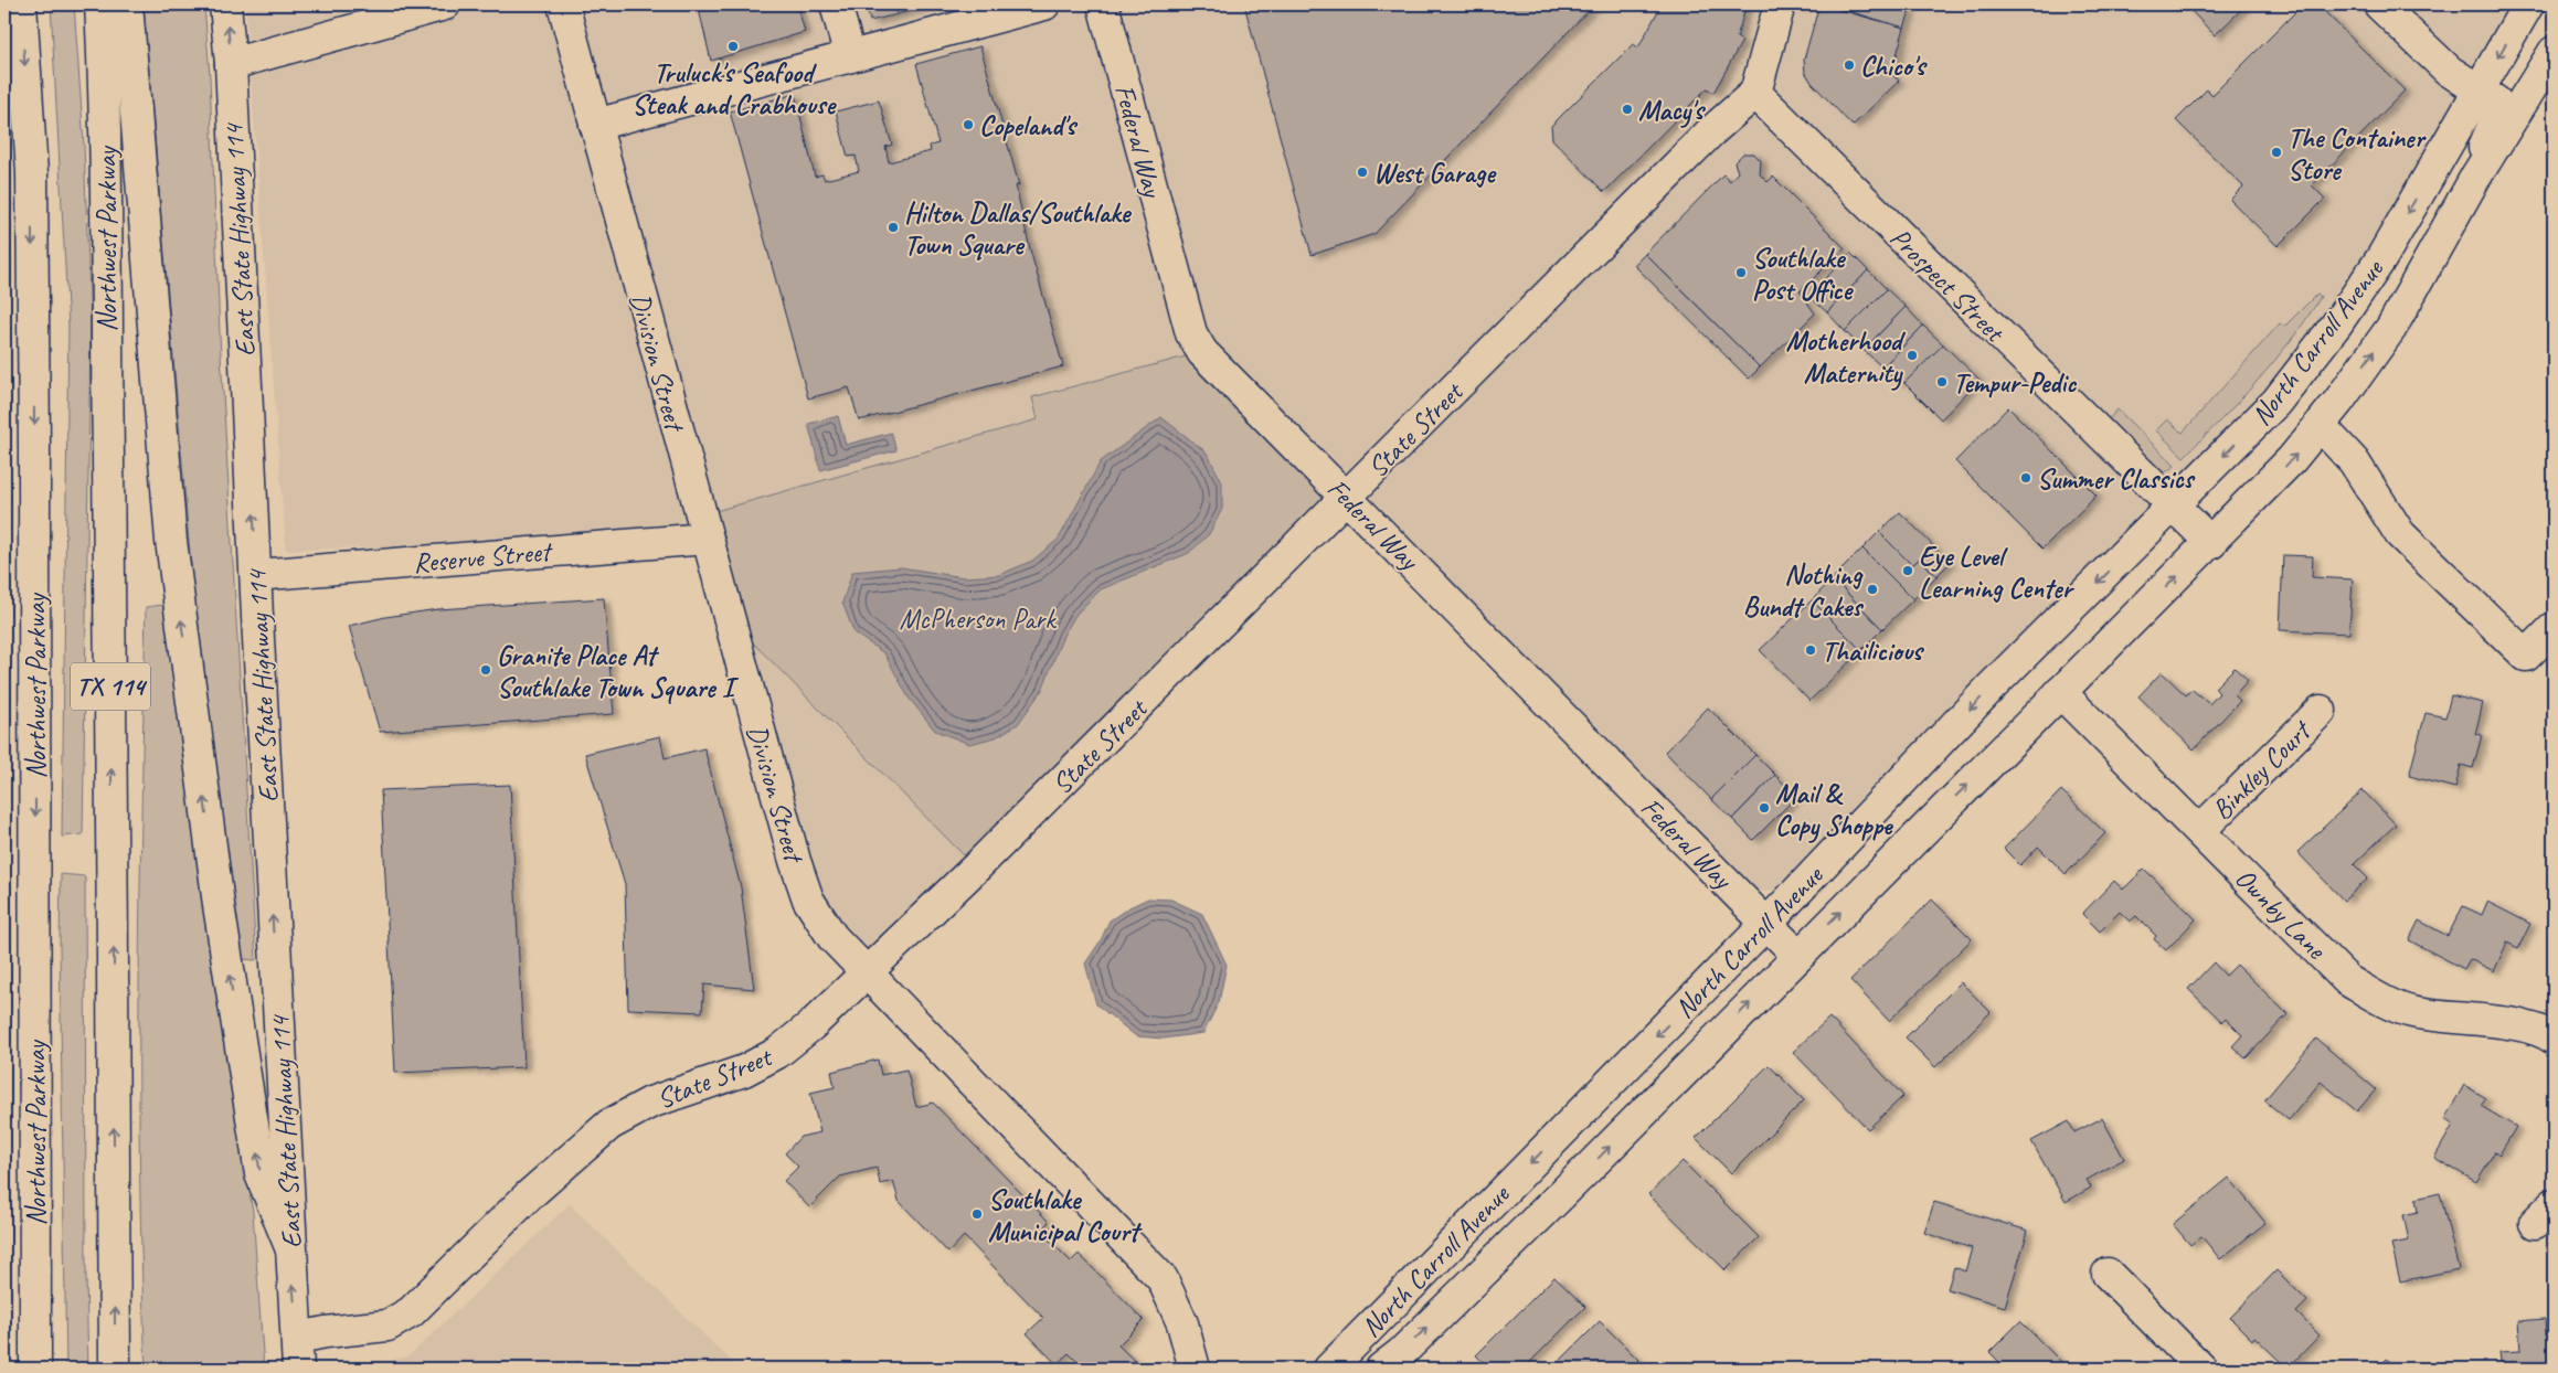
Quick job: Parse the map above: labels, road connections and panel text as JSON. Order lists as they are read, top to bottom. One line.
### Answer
{"streets":{"main road":["Federal Way","Northwest Parkway","East State Highway 114","Prospect Street","North Carroll Avenue","Division Street","State Street","Reserve Street","TX 114","Binkley Court","Ownby Lane"]},"crossings":[["Federal Way","North Carroll Avenue"],["Federal Way","State Street"],["East State Highway 114","State Street"],["East State Highway 114","Reserve Street"],["Prospect Street","North Carroll Avenue"],["Prospect Street","State Street"],["North Carroll Avenue","Ownby Lane"],["Division Street","State Street"],["Division Street","Reserve Street"],["Binkley Court","Ownby Lane"]],"parks":["McPherson Park"],"places":["Truluck's Seafood Steak and Crabhouse","Chico's","Macy's","Copeland's","The Container Store","West Garage","Hilton Dallas/Southlake Town Square","Southlake Post Office","Motherhood Maternity","Tempur-Pedic","Summer Classics","Eye Level Learning Center","Nothing Bundt Cakes","Thailicious","Granite Place At Southlake Town Square I","Mail & Copy Shoppe","Southlake Municipal Court"]}
